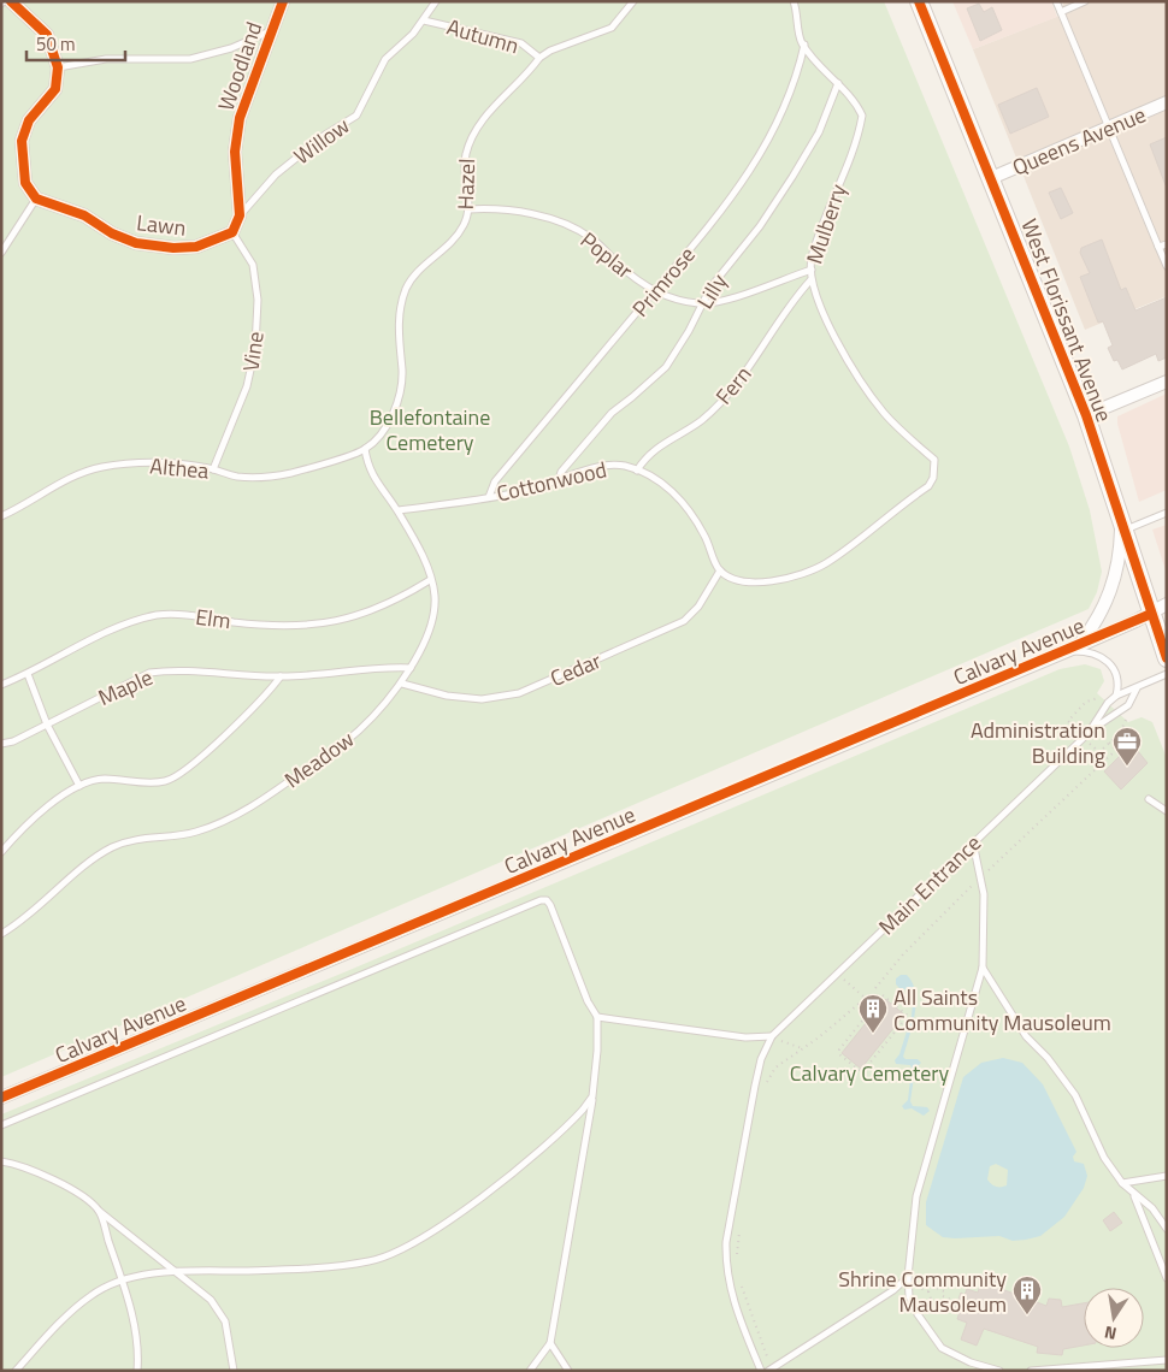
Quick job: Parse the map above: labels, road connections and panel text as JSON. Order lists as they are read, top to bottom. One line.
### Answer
{"streets":{"main road":["West Florissant Avenue"],"street":["Woodland","Queens Avenue","Lawn","Calvary Avenue"],"lane":["Autumn","Willow","Hazel","Mulberry","Poplar","Primrose","Lilly","Vine","Fern","Althea","Cottonwood","Elm","Cedar","Maple","Meadow","Main Entrance"]},"crossings":[["Autumn","Willow"],["Autumn","Hazel"],["Woodland","Willow"],["Queens Avenue","West Florissant Avenue"],["Hazel","Poplar"],["Hazel","Althea"],["Hazel","Meadow"],["Mulberry","Poplar"],["Mulberry","Primrose"],["Mulberry","Lilly"],["Mulberry","Fern"],["Mulberry","Cottonwood"],["Mulberry","Cedar"],["Lawn","Vine"],["Poplar","Primrose"],["Poplar","Lilly"],["Primrose","Cottonwood"],["Lilly","Cottonwood"],["West Florissant Avenue","Calvary Avenue"],["Vine","Althea"],["Fern","Cottonwood"],["Althea","Meadow"],["Cottonwood","Cedar"],["Cottonwood","Meadow"],["Elm","Meadow"],["Cedar","Meadow"],["Maple","Meadow"]],"parks":["Bellefontaine Cemetery","Calvary Cemetery"],"places":{"office":["Administration Building"],"building":["All Saints Community Mausoleum","Shrine Community Mausoleum"]},"scale_bar":"50 m","north":"bottom"}
